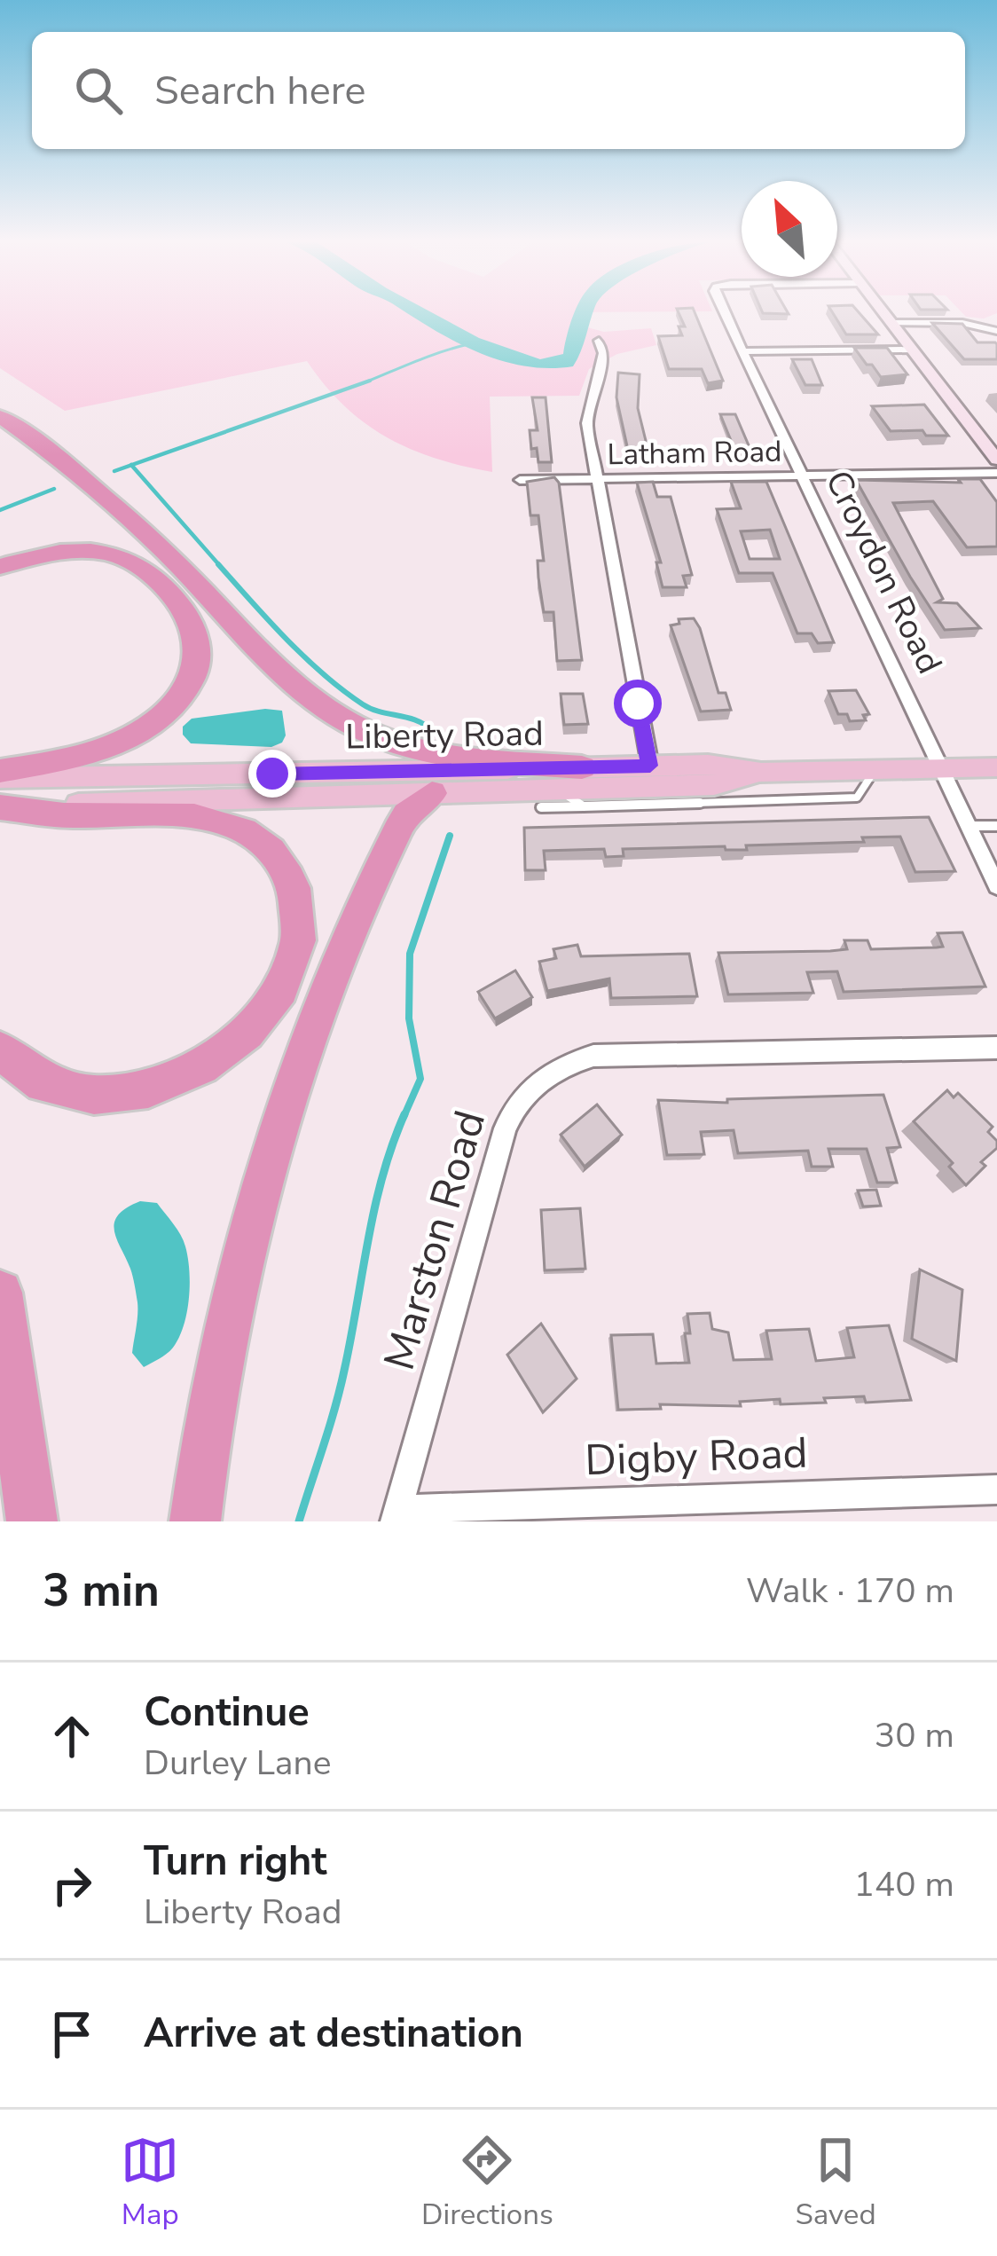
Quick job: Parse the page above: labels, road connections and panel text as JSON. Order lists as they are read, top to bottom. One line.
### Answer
{"streets":{"main road":["Liberty Road"],"street":["Latham Road","Croydon Road","Marston Road","Digby Road"]},"crossings":[["Latham Road","Croydon Road"],["Croydon Road","Liberty Road"],["Marston Road","Digby Road"]],"north":"top left","page":{"search":"Search here","heading":["3 min","Walk · 170 m"],"list":[["Continue","Durley Lane","30 m"],["Turn right","Liberty Road","140 m"],"Arrive at destination"],"nav":["Map","Directions","Saved"]}}
